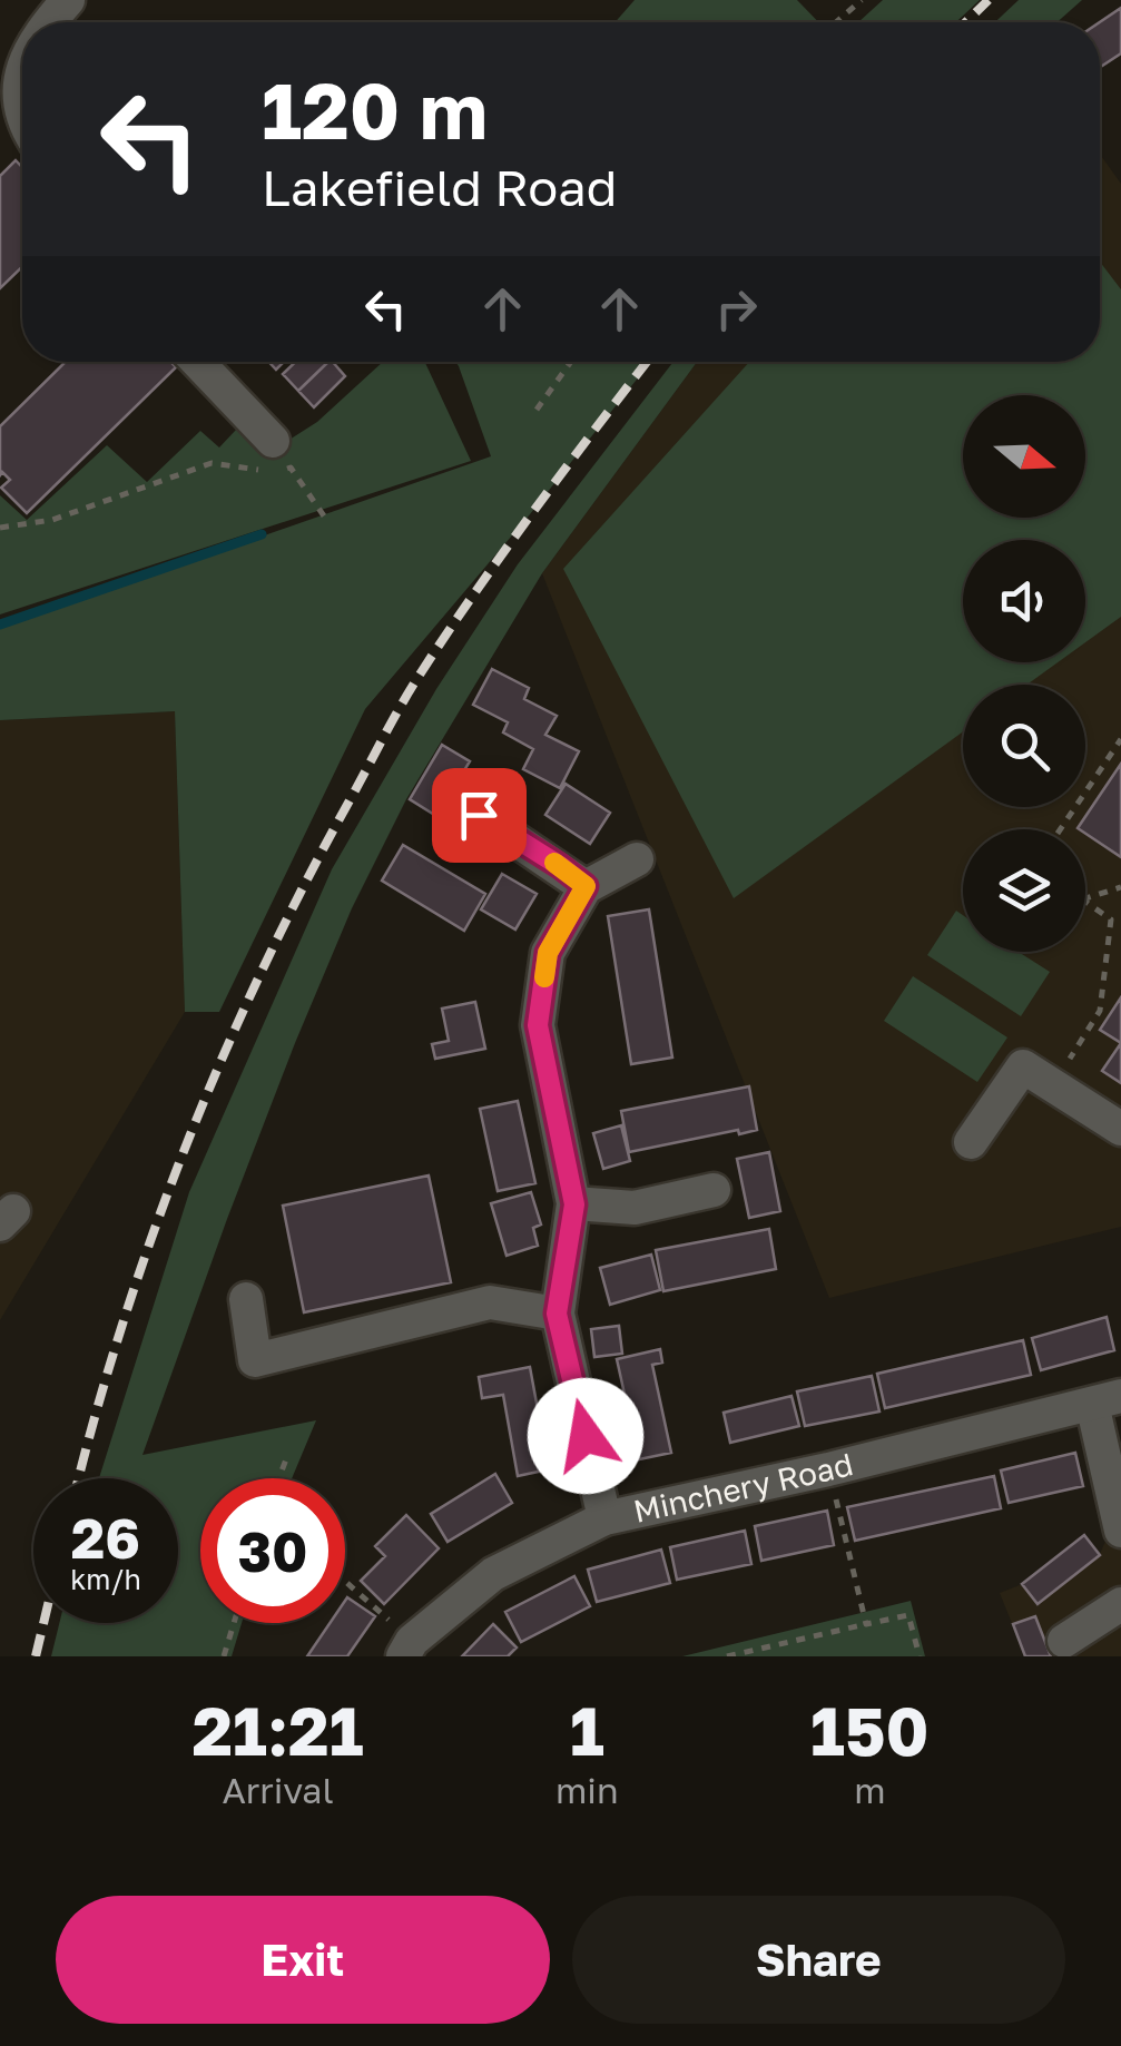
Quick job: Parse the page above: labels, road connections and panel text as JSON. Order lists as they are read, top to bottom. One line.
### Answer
{"streets":{"street":["Minchery Road"]},"north":"right","page":{"turn":["120 m","Lakefield Road"],"speed":"26 km/h","limit":"30","eta":["21:21","Arrival","1","min","150","m"],"buttons":["Exit","Share"]}}
